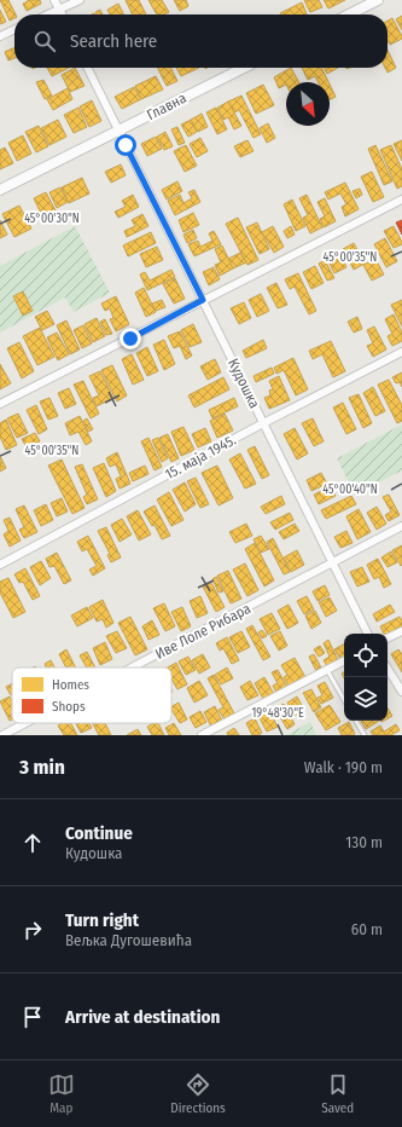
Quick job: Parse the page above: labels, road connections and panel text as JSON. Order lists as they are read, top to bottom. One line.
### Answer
{"streets":{"main road":["Главна"],"street":["Кудошка","15. маја 1945.","Иве Лоле Рибара"]},"crossings":[["Главна","Кудошка"],["Кудошка","15. маја 1945."],["Кудошка","Иве Лоле Рибара"]],"legend":["Homes","Shops"],"north":"bottom right","page":{"search":"Search here","heading":["3 min","Walk · 190 m"],"list":[["Continue","Кудошка","130 m"],["Turn right","Вељка Дугошевића","60 m"],"Arrive at destination"],"nav":["Map","Directions","Saved"]},"coordinates":["45°00'30\"N","45°00'35\"N","45°00'40\"N","19°48'30\"E"]}
